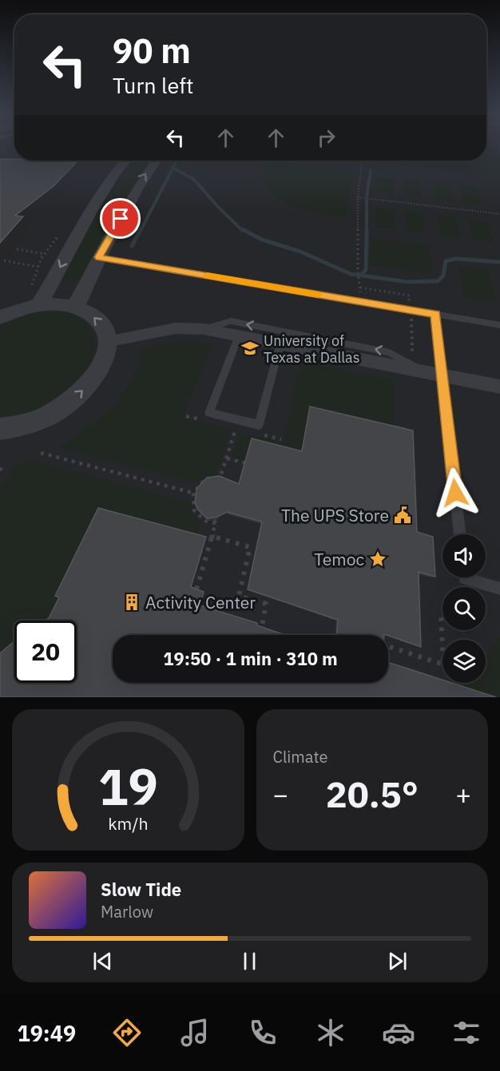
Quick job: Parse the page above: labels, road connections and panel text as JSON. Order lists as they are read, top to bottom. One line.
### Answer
{"places":{"school or university":["University of Texas at Dallas"],"public building":["The UPS Store"],"place":["Temoc"],"building":["Activity Center"]},"page":{"turn":["90 m","Turn left"],"limit":"20","trip":"19:50 · 1 min · 310 m","tile":"Climate","heat":["−","20.5°","+"],"song":["Slow Tide","Marlow"],"tabs":"19:49","gauge":["19","km/h"]}}
